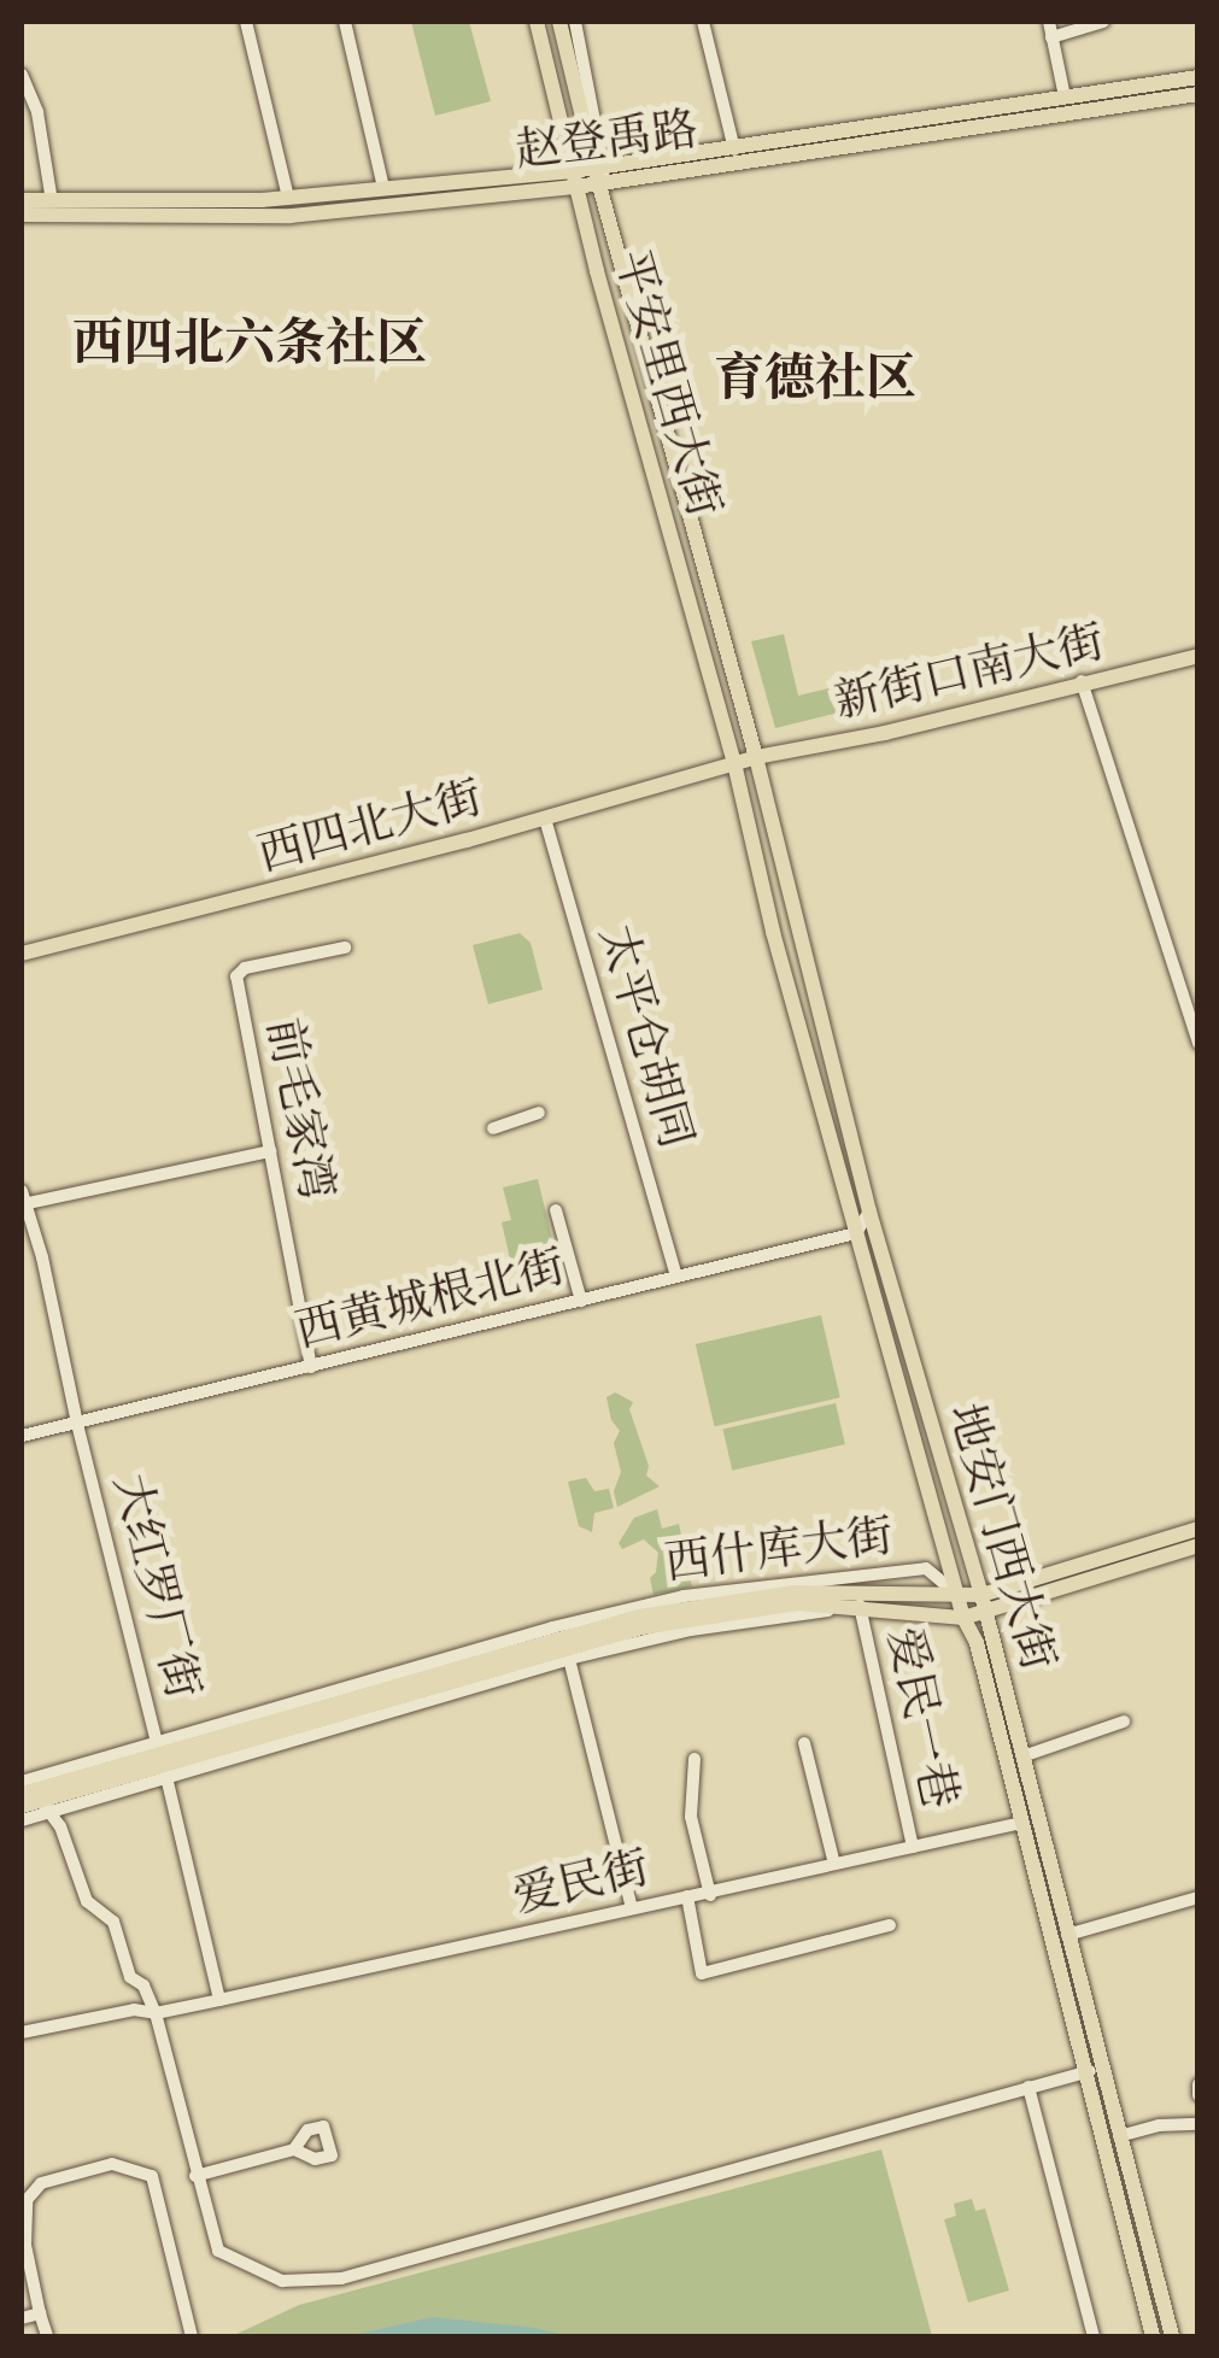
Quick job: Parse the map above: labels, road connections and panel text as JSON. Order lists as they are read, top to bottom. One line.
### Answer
{"streets":{"main road":["赵登禹路","平安里西大街","新街口南大街","西四北大街","地安门西大街","西什库大街"],"street":["太平仓胡同","前毛家湾","西黄城根北街","大红罗厂街","爱民一巷","爱民街"]},"crossings":[["赵登禹路","平安里西大街"],["平安里西大街","新街口南大街"],["平安里西大街","西四北大街"],["平安里西大街","地安门西大街"],["新街口南大街","西四北大街"],["新街口南大街","地安门西大街"],["西四北大街","太平仓胡同"],["西四北大街","地安门西大街"],["太平仓胡同","西黄城根北街"],["前毛家湾","西黄城根北街"],["西黄城根北街","地安门西大街"],["西黄城根北街","大红罗厂街"],["地安门西大街","西什库大街"],["地安门西大街","爱民街"],["西什库大街","大红罗厂街"],["西什库大街","爱民一巷"],["大红罗厂街","爱民街"],["爱民一巷","爱民街"]],"districts":["西四北六条社区","育德社区"]}
